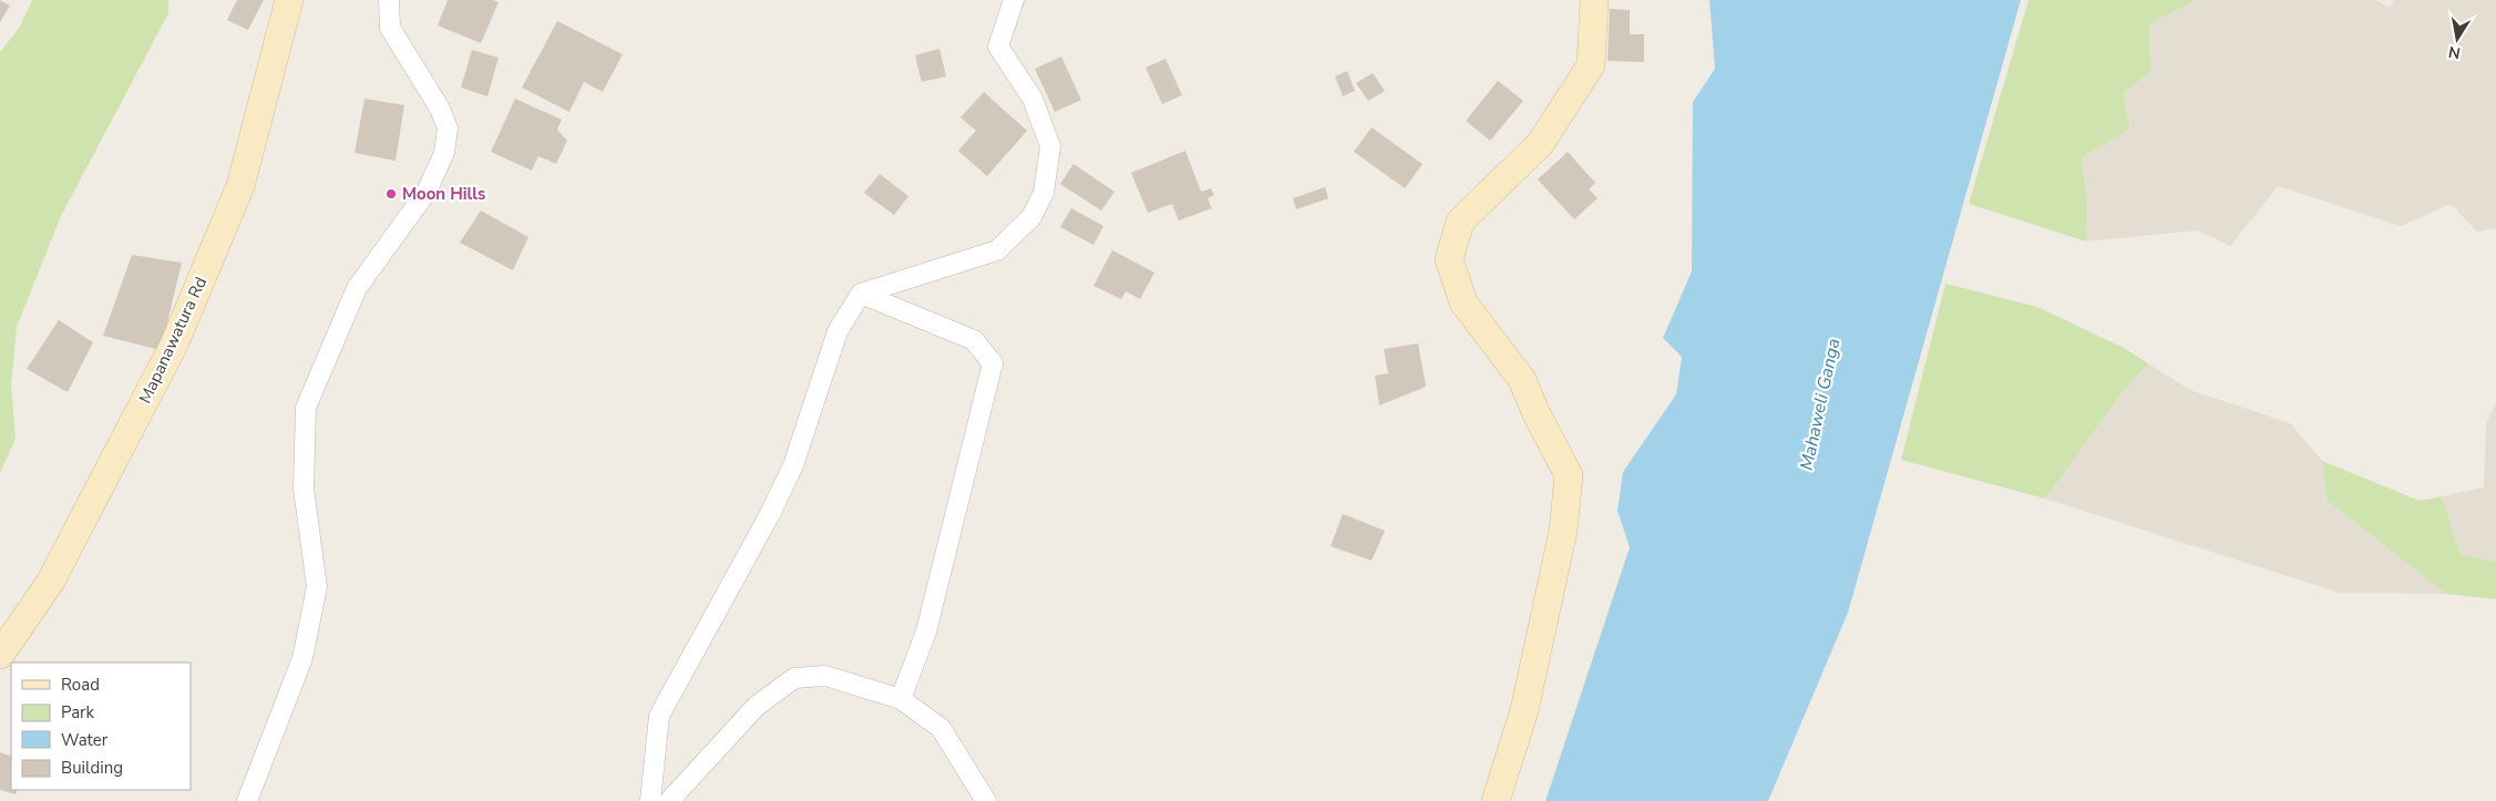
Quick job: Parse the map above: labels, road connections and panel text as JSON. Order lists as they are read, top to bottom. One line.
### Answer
{"streets":{"street":["Mapanawatura Rd"]},"water":["Mahaweli Ganga"],"places":["Moon Hills"],"legend":["Road","Park","Water","Building"],"north":"bottom"}
